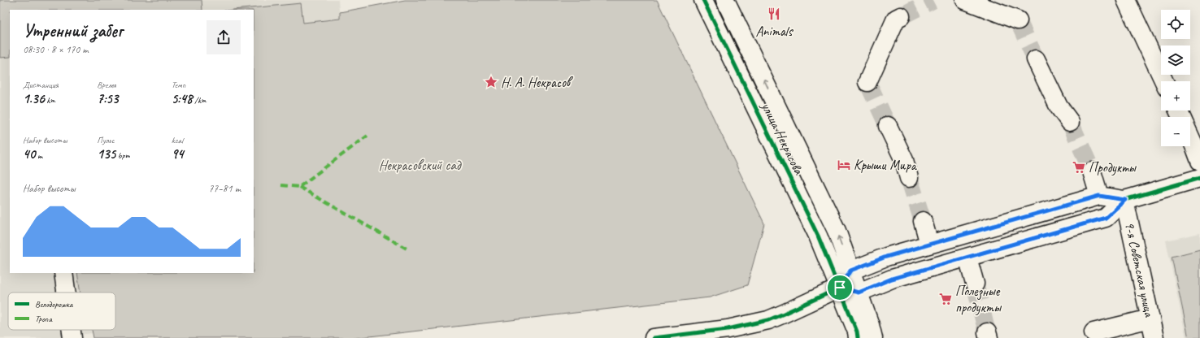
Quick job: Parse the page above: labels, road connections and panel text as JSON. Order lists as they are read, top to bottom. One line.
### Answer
{"streets":{"street":["улица Некрасова","9-я Советская улица"]},"parks":["Некрасовский сад"],"places":{"restaurant":["Animals"],"place":["Н. А. Некрасов"],"hotel":["Крыши Мира"],"supermarket":["Продукты","Полезные продукты"]},"legend":["Велодорожка","Тропа"],"page":{"map_buttons":["+","−"],"heading":["Утренний забег","08:30 · 8 × 170 m"],"stats":[["Дистанция","1.36 km"],["Время","7:53"],["Темп","5:48 /km"],["Набор высоты","40 m"],["Пульс","135 bpm"],["kcal","94"]],"chart":["Набор высоты","77–81 m"]}}
